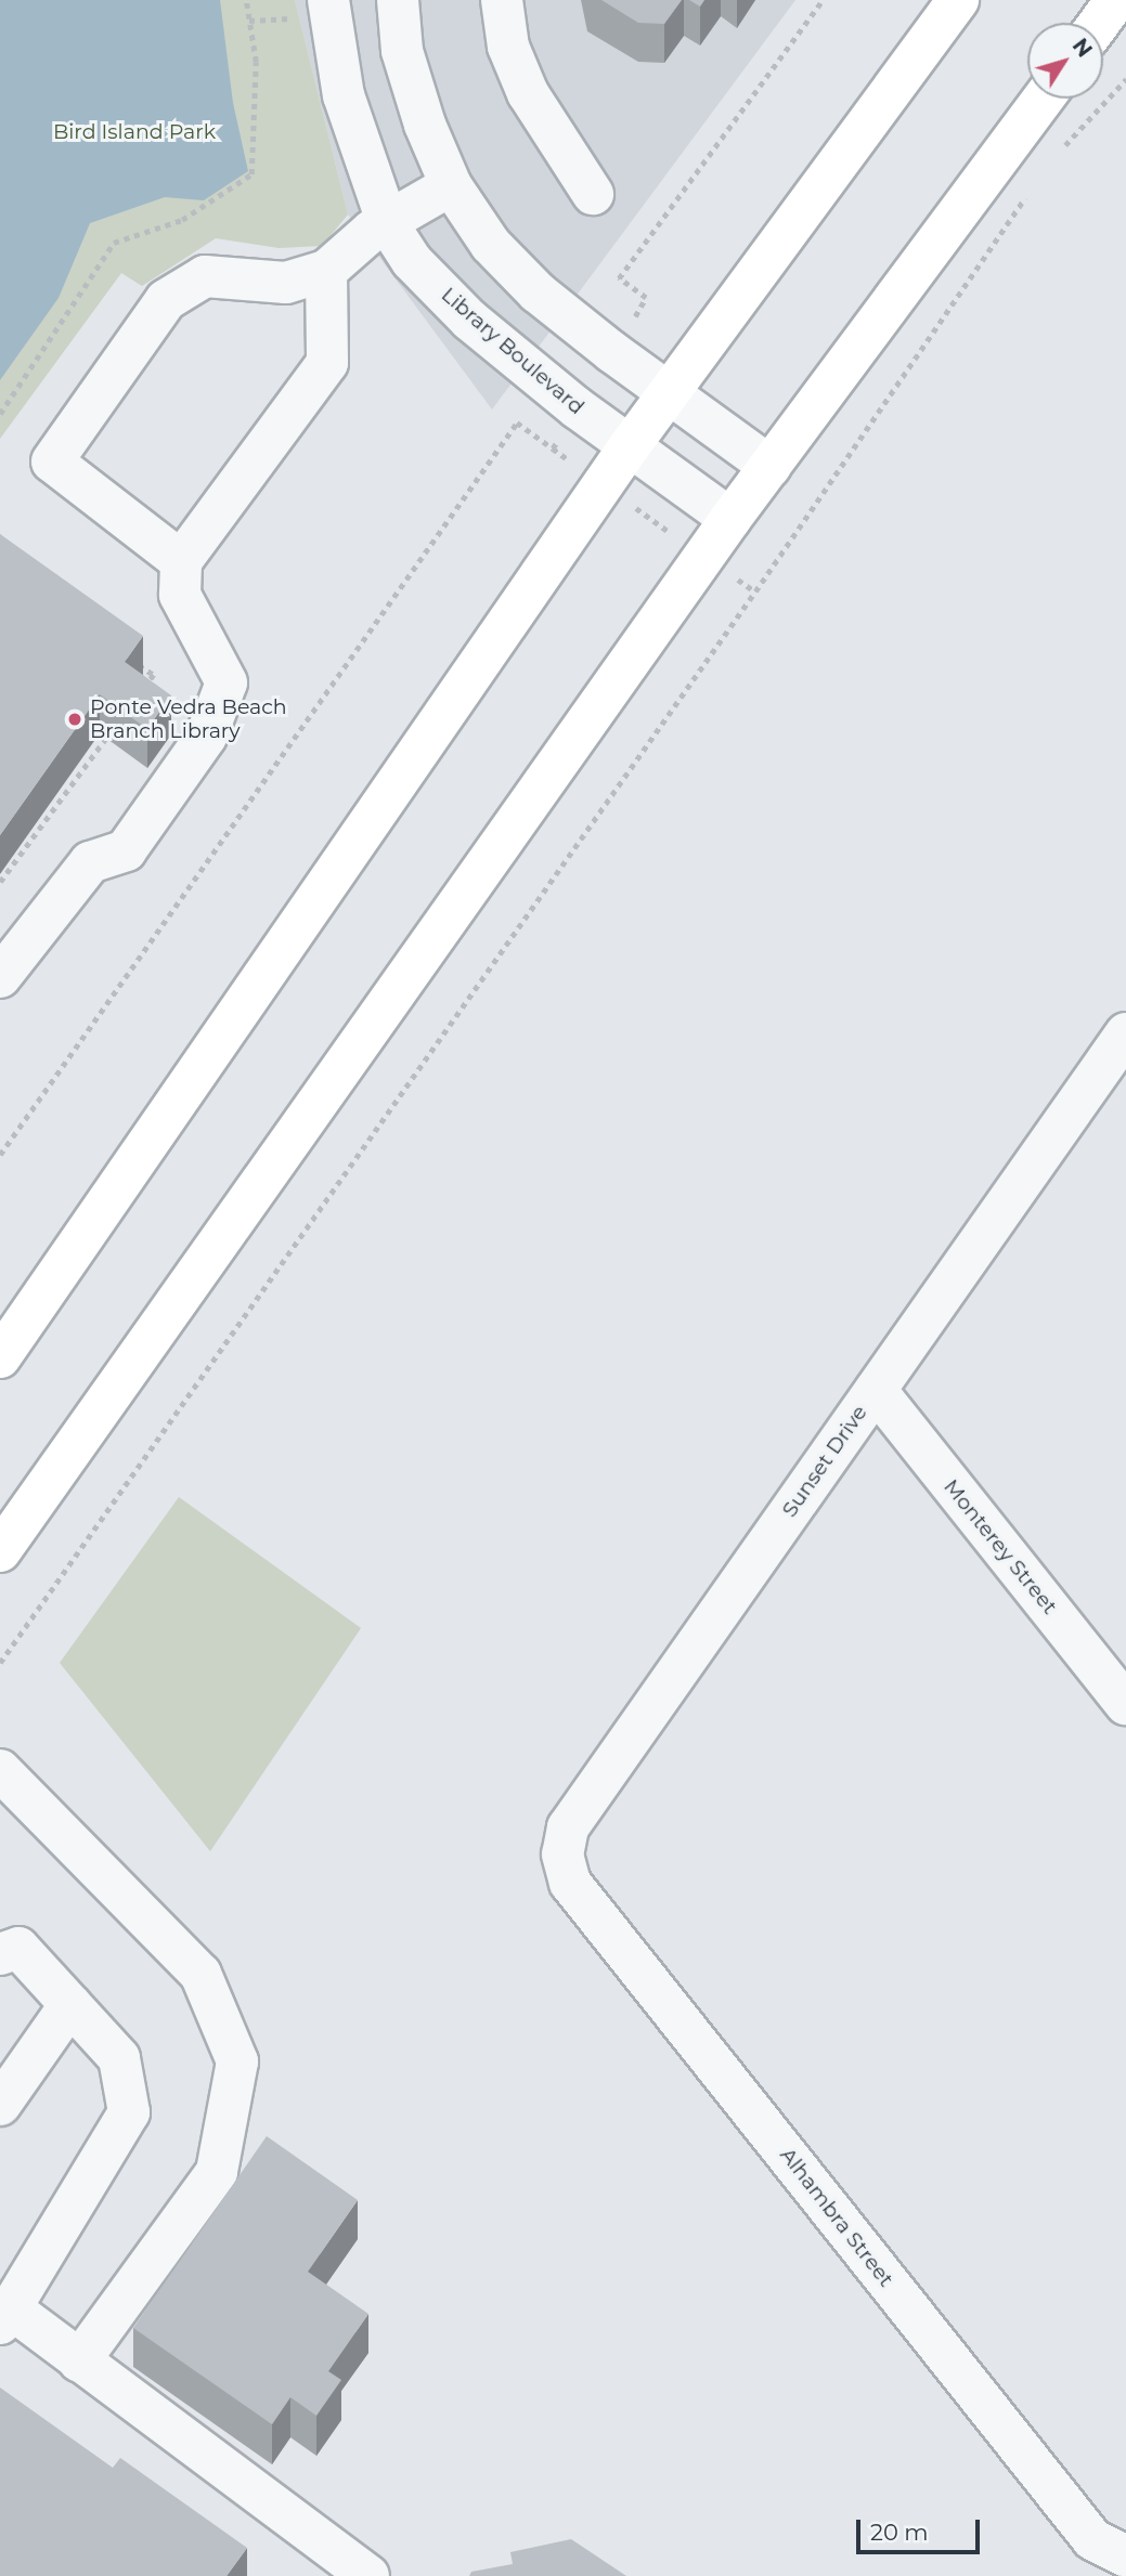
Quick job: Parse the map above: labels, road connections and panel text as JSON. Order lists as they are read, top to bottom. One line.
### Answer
{"streets":{"street":["Library Boulevard","Sunset Drive","Monterey Street","Alhambra Street"]},"crossings":[["Sunset Drive","Monterey Street"],["Sunset Drive","Alhambra Street"]],"parks":["Bird Island Park"],"places":["Ponte Vedra Beach Branch Library"],"scale_bar":"20 m","north":"top right"}
